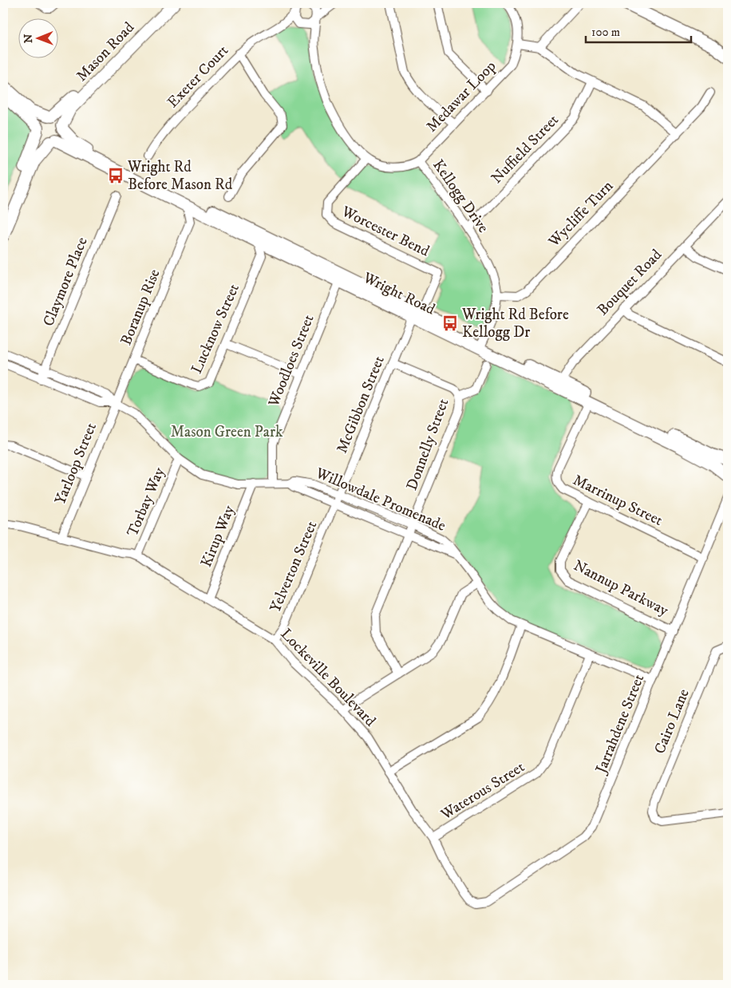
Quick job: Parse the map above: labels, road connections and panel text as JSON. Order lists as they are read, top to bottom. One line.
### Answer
{"streets":{"main road":["Mason Road","Wright Road"],"street":["Exeter Court","Medawar Loop","Nuffield Street","Kellogg Drive","Wycliffe Turn","Worcester Bend","Claymore Place","Bouquet Road","Boranup Rise","Lucknow Street","Woodloes Street","McGibbon Street","Donnelly Street","Yarloop Street","Willowdale Promenade","Marrinup Street","Torbay Way","Kirup Way","Yelverton Street","Nannup Parkway","Lockeville Boulevard","Cairo Lane","Jarrahdene Street","Waterous Street"]},"crossings":[["Mason Road","Wright Road"],["Exeter Court","Kellogg Drive"],["Medawar Loop","Kellogg Drive"],["Nuffield Street","Kellogg Drive"],["Kellogg Drive","Wycliffe Turn"],["Kellogg Drive","Worcester Bend"],["Kellogg Drive","Wright Road"],["Worcester Bend","Wright Road"],["Worcester Bend","McGibbon Street"],["Claymore Place","Willowdale Promenade"],["Bouquet Road","Wright Road"],["Wright Road","Woodloes Street"],["Wright Road","McGibbon Street"],["Wright Road","Marrinup Street"],["Boranup Rise","Lucknow Street"],["Boranup Rise","Yarloop Street"],["Boranup Rise","Willowdale Promenade"],["Woodloes Street","Willowdale Promenade"],["McGibbon Street","Donnelly Street"],["McGibbon Street","Willowdale Promenade"],["McGibbon Street","Yelverton Street"],["Donnelly Street","Willowdale Promenade"],["Yarloop Street","Willowdale Promenade"],["Yarloop Street","Lockeville Boulevard"],["Willowdale Promenade","Torbay Way"],["Willowdale Promenade","Kirup Way"],["Willowdale Promenade","Yelverton Street"],["Willowdale Promenade","Jarrahdene Street"],["Willowdale Promenade","Waterous Street"],["Marrinup Street","Nannup Parkway"],["Marrinup Street","Jarrahdene Street"],["Torbay Way","Lockeville Boulevard"],["Kirup Way","Lockeville Boulevard"],["Yelverton Street","Lockeville Boulevard"],["Nannup Parkway","Jarrahdene Street"],["Lockeville Boulevard","Jarrahdene Street"],["Lockeville Boulevard","Waterous Street"]],"parks":["Mason Green Park"],"places":{"bus stop":["Wright Rd Before Mason Rd","Wright Rd Before Kellogg Dr"]},"scale_bar":"100 m","north":"left"}
